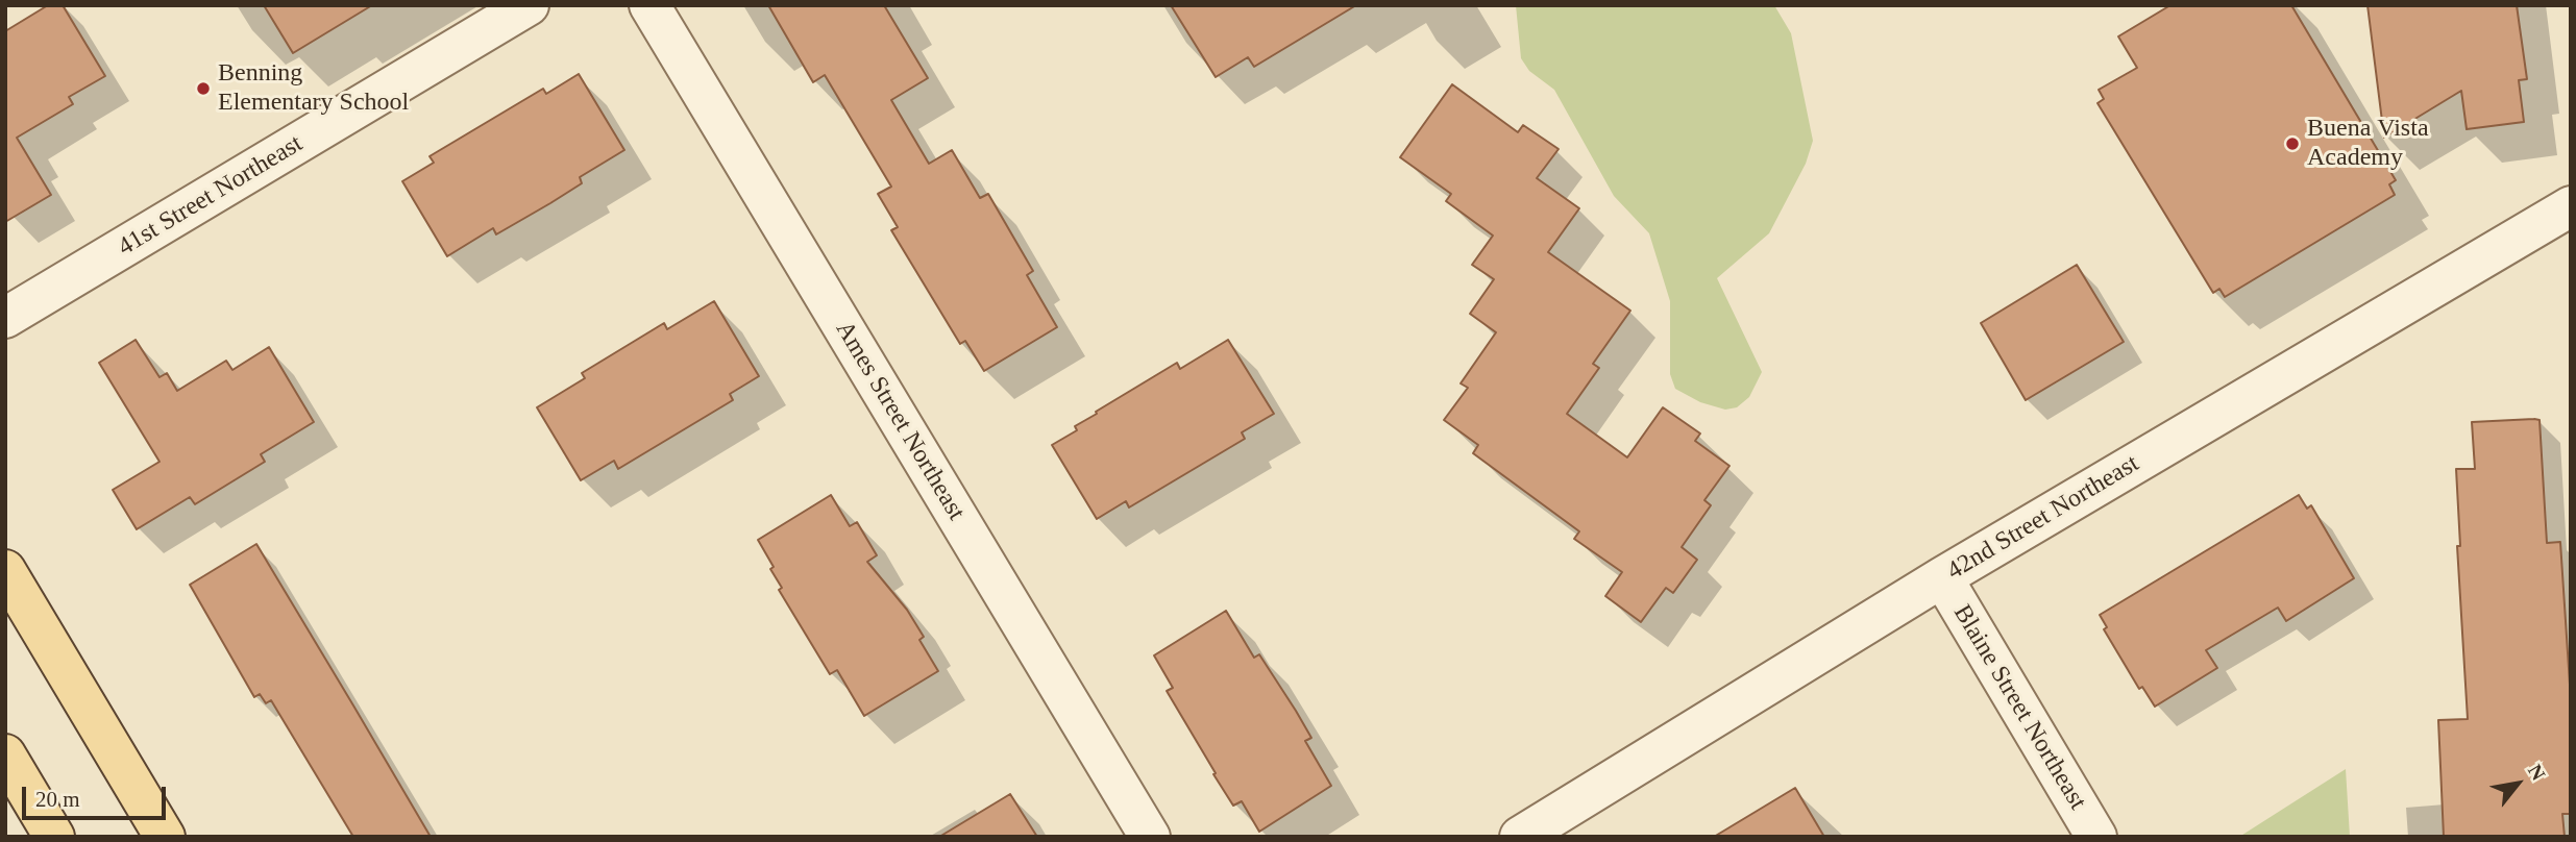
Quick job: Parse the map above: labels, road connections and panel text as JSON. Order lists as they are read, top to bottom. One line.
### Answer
{"streets":{"street":["41st Street Northeast","Ames Street Northeast","42nd Street Northeast","Blaine Street Northeast"]},"crossings":[["42nd Street Northeast","Blaine Street Northeast"]],"places":["Benning Elementary School","Buena Vista Academy"],"scale_bar":"20 m","north":"top right"}
